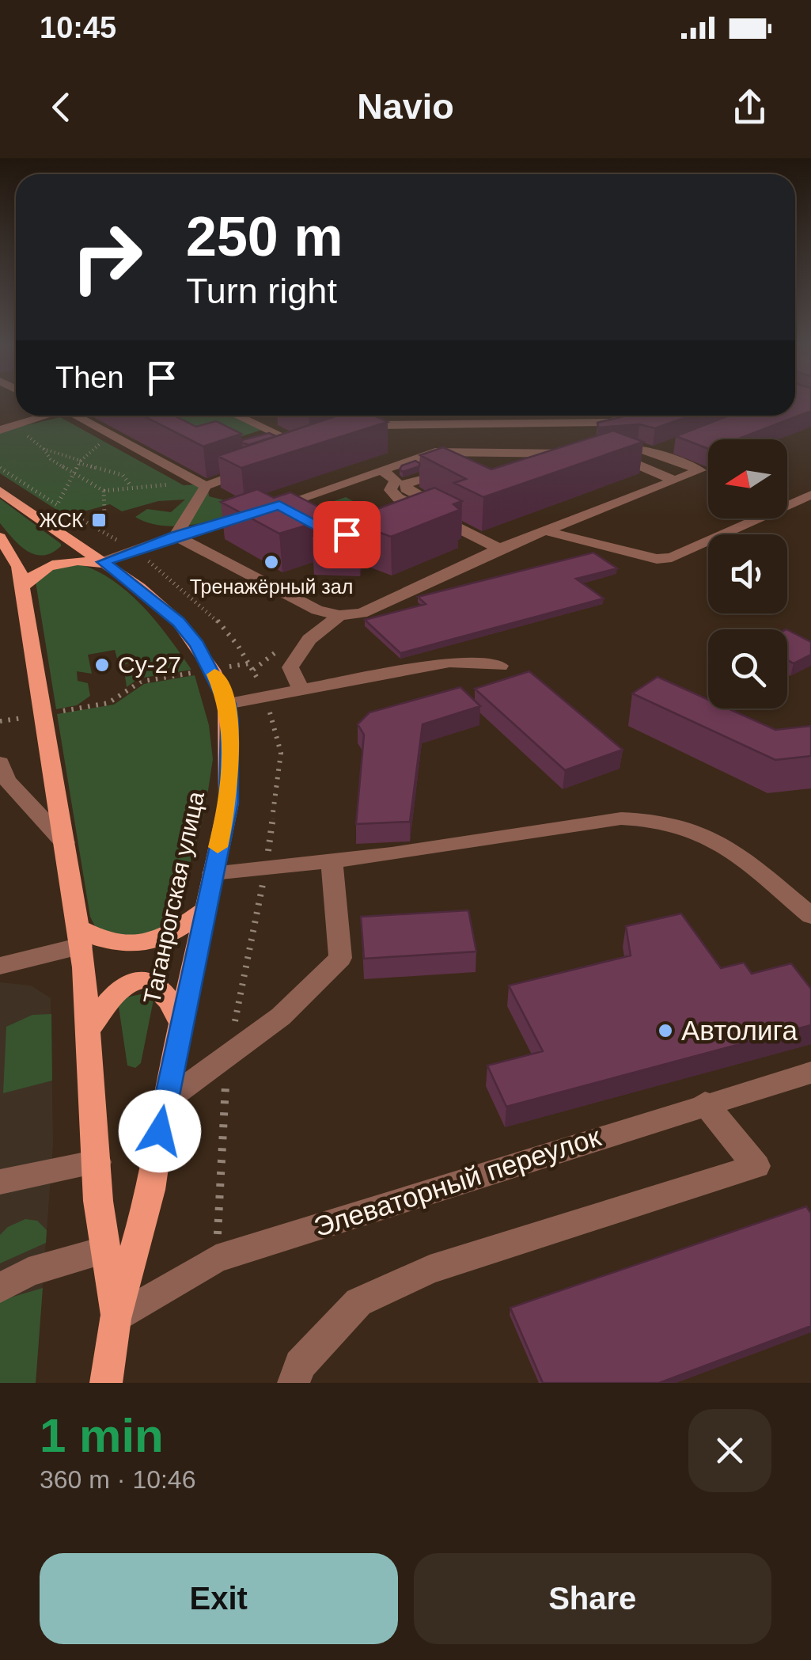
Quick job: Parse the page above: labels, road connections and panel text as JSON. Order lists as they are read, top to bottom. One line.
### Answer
{"streets":{"main road":["Таганрогская улица"],"street":["Элеваторный переулок"]},"crossings":[["Таганрогская улица","Элеваторный переулок"]],"places":{"transit":["ЖСК"],"other":["Тренажёрный зал","Су-27","Автолига"]},"north":"left","page":{"status":"10:45","header":"Navio","turn":["250 m","Turn right"],"then":"Then","heading":["1 min","360 m · 10:46"],"buttons":["Exit","Share"]}}
